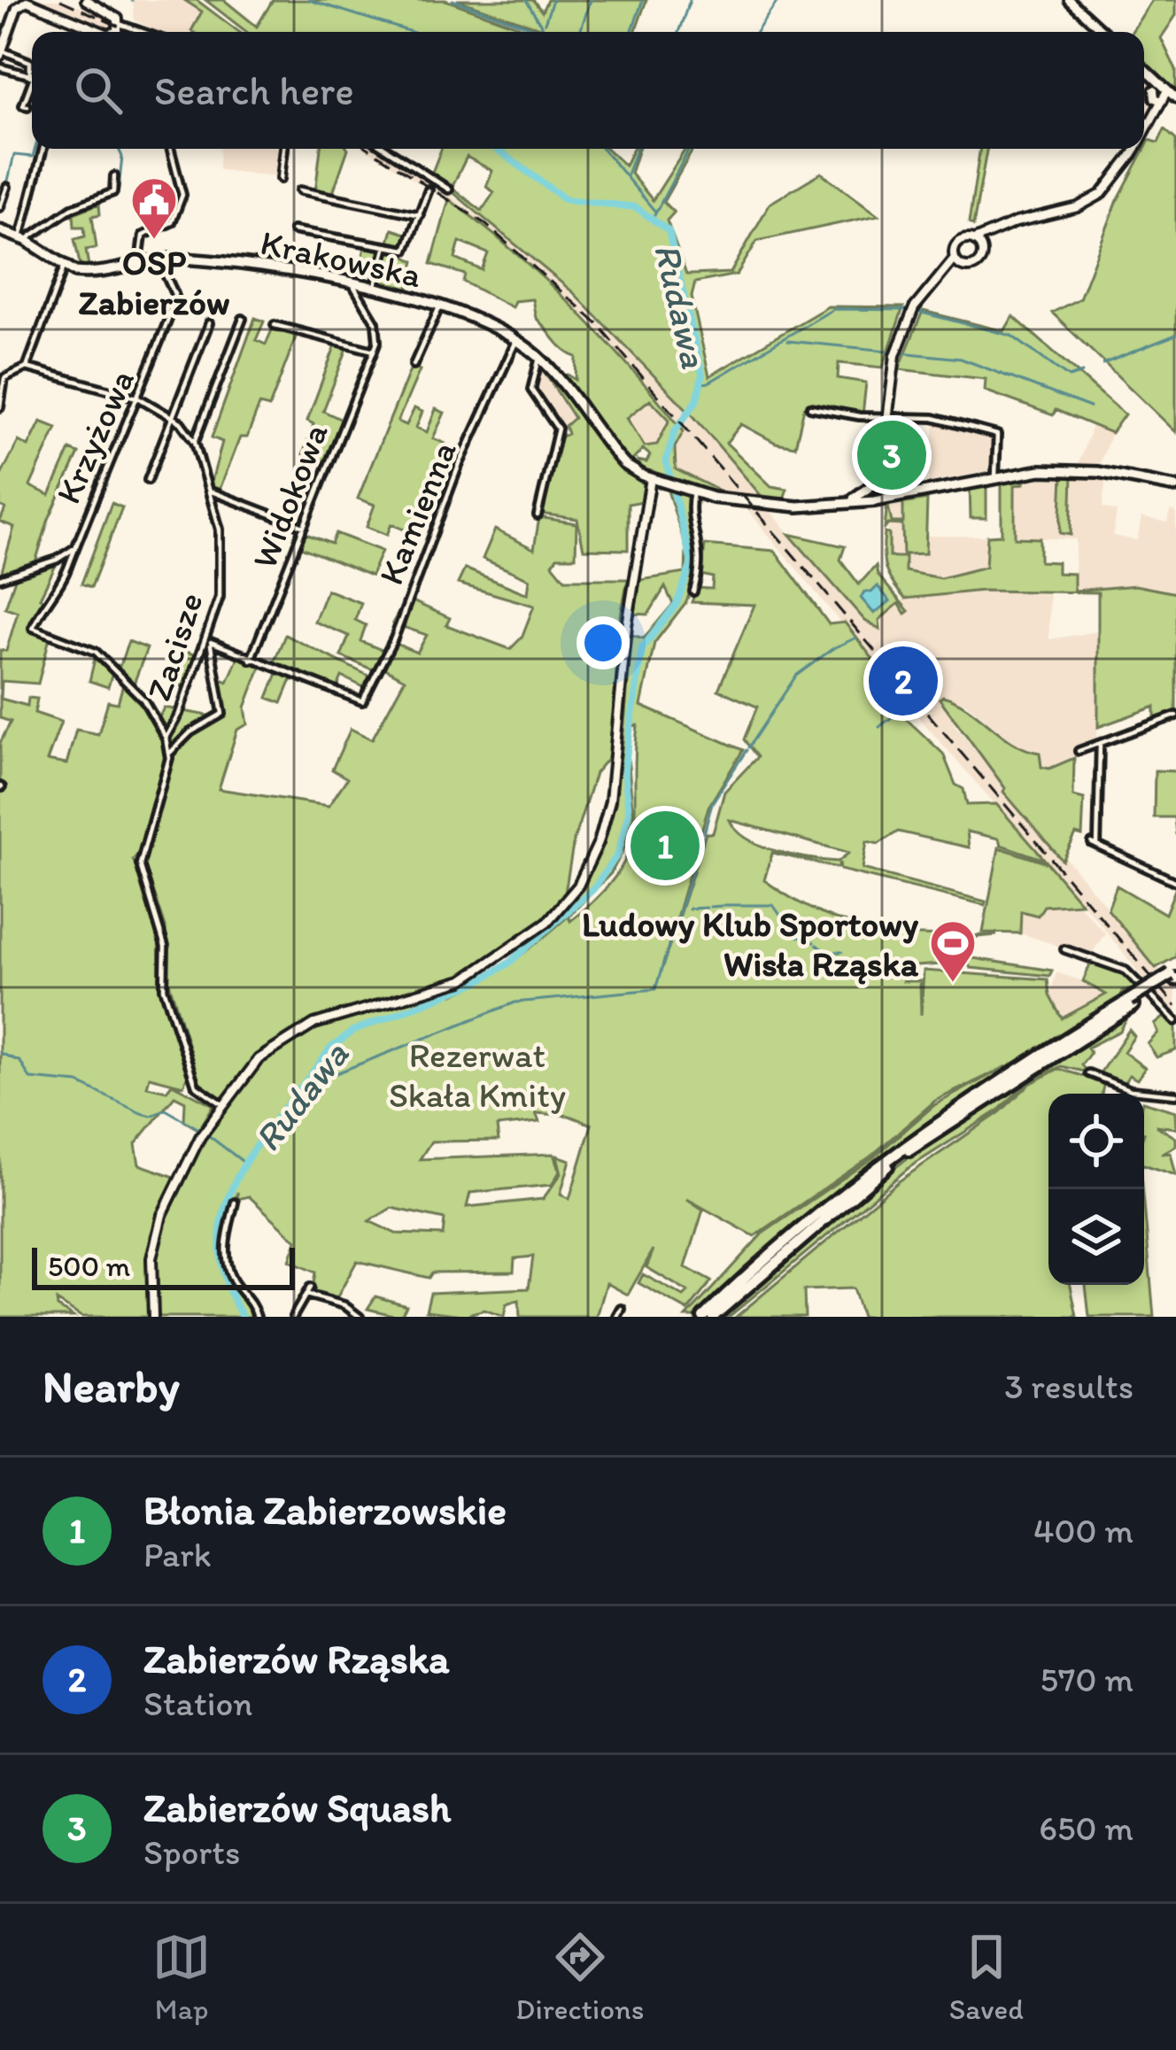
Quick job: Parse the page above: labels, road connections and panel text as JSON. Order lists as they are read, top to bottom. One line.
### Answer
{"streets":{"main road":["Krakowska"],"street":["Krzyżowa","Widokowa","Kamienna","Zacisze"]},"crossings":[["Krakowska","Krzyżowa"],["Krakowska","Kamienna"],["Krzyżowa","Zacisze"],["Widokowa","Kamienna"]],"water":["Rudawa"],"parks":["Rezerwat Skała Kmity"],"places":{"public building":["OSP Zabierzów"],"sports":["Ludowy Klub Sportowy Wisła Rząska"]},"scale_bar":"500 m","page":{"search":"Search here","pins":["3","2","1"],"scale":"500 m","heading":["Nearby","3 results"],"list":[{"mark":"1","name":"Błonia Zabierzowskie","note":"Park","value":"400 m"},{"mark":"2","name":"Zabierzów Rząska","note":"Station","value":"570 m"},{"mark":"3","name":"Zabierzów Squash","note":"Sports","value":"650 m"}],"nav":["Map","Directions","Saved"]}}
